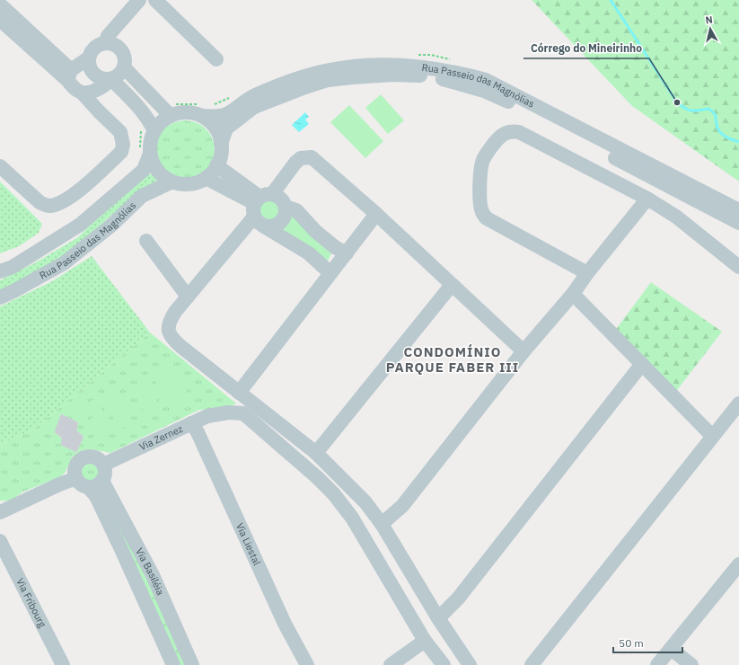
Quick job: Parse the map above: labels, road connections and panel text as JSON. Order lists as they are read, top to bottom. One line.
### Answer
{"streets":{"street":["Rua Passeio das Magnólias","Via Zernez","Via Liestal","Via Basiléia","Via Fribourg"]},"crossings":[["Via Zernez","Via Liestal"],["Via Zernez","Via Basiléia"]],"districts":["CONDOMÍNIO PARQUE FABER III"],"places":["Córrego do Mineirinho"],"scale_bar":"50 m","north":"top"}
